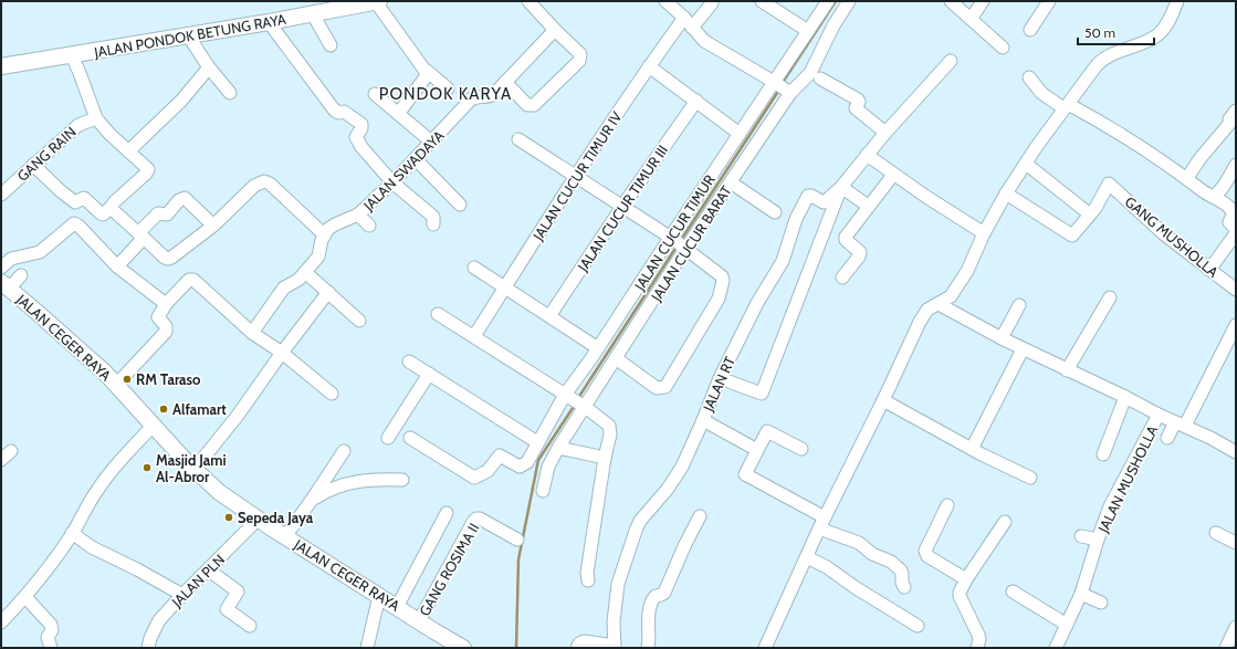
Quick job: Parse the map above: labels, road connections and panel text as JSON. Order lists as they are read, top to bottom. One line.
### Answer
{"streets":{"main road":["JALAN PONDOK BETUNG RAYA","JALAN CEGER RAYA"],"street":["GANG RAIN","JALAN SWADAYA","JALAN CUCUR TIMUR IV","JALAN CUCUR TIMUR III","JALAN CUCUR TIMUR","GANG MUSHOLLA","JALAN CUCUR BARAT","JALAN RT","JALAN MUSHOLLA","GANG ROSIMA II","JALAN PLN"]},"crossings":[["JALAN CUCUR TIMUR","JALAN CUCUR BARAT"],["JALAN CEGER RAYA","GANG ROSIMA II"],["JALAN CEGER RAYA","JALAN PLN"]],"districts":["PONDOK KARYA"],"places":["RM Taraso","Alfamart","Masjid Jami Al-Abror","Sepeda Jaya"],"scale_bar":"50 m"}
